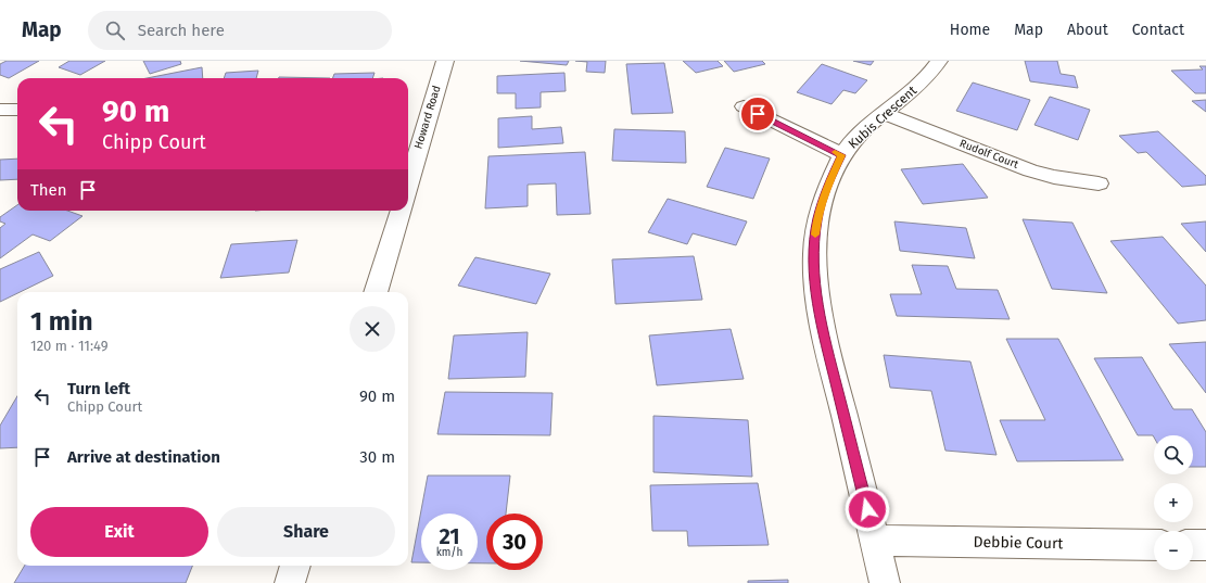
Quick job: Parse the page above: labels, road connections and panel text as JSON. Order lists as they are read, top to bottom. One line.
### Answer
{"streets":{"street":["Howard Road","Kubis Crescent","Rudolf Court","Debbie Court"]},"crossings":[["Kubis Crescent","Rudolf Court"],["Kubis Crescent","Debbie Court"]],"page":{"header":"Map","search":"Search here","nav":["Home","Map","About","Contact"],"turn":["90 m","Chipp Court"],"then":"Then","heading":["1 min","120 m · 11:49"],"list":[{"name":"Turn left","note":"Chipp Court","value":"90 m"},{"name":"Arrive at destination","value":"30 m"}],"map_buttons":["+","−"],"buttons":["Exit","Share"],"speed":"21 km/h","limit":"30"}}
